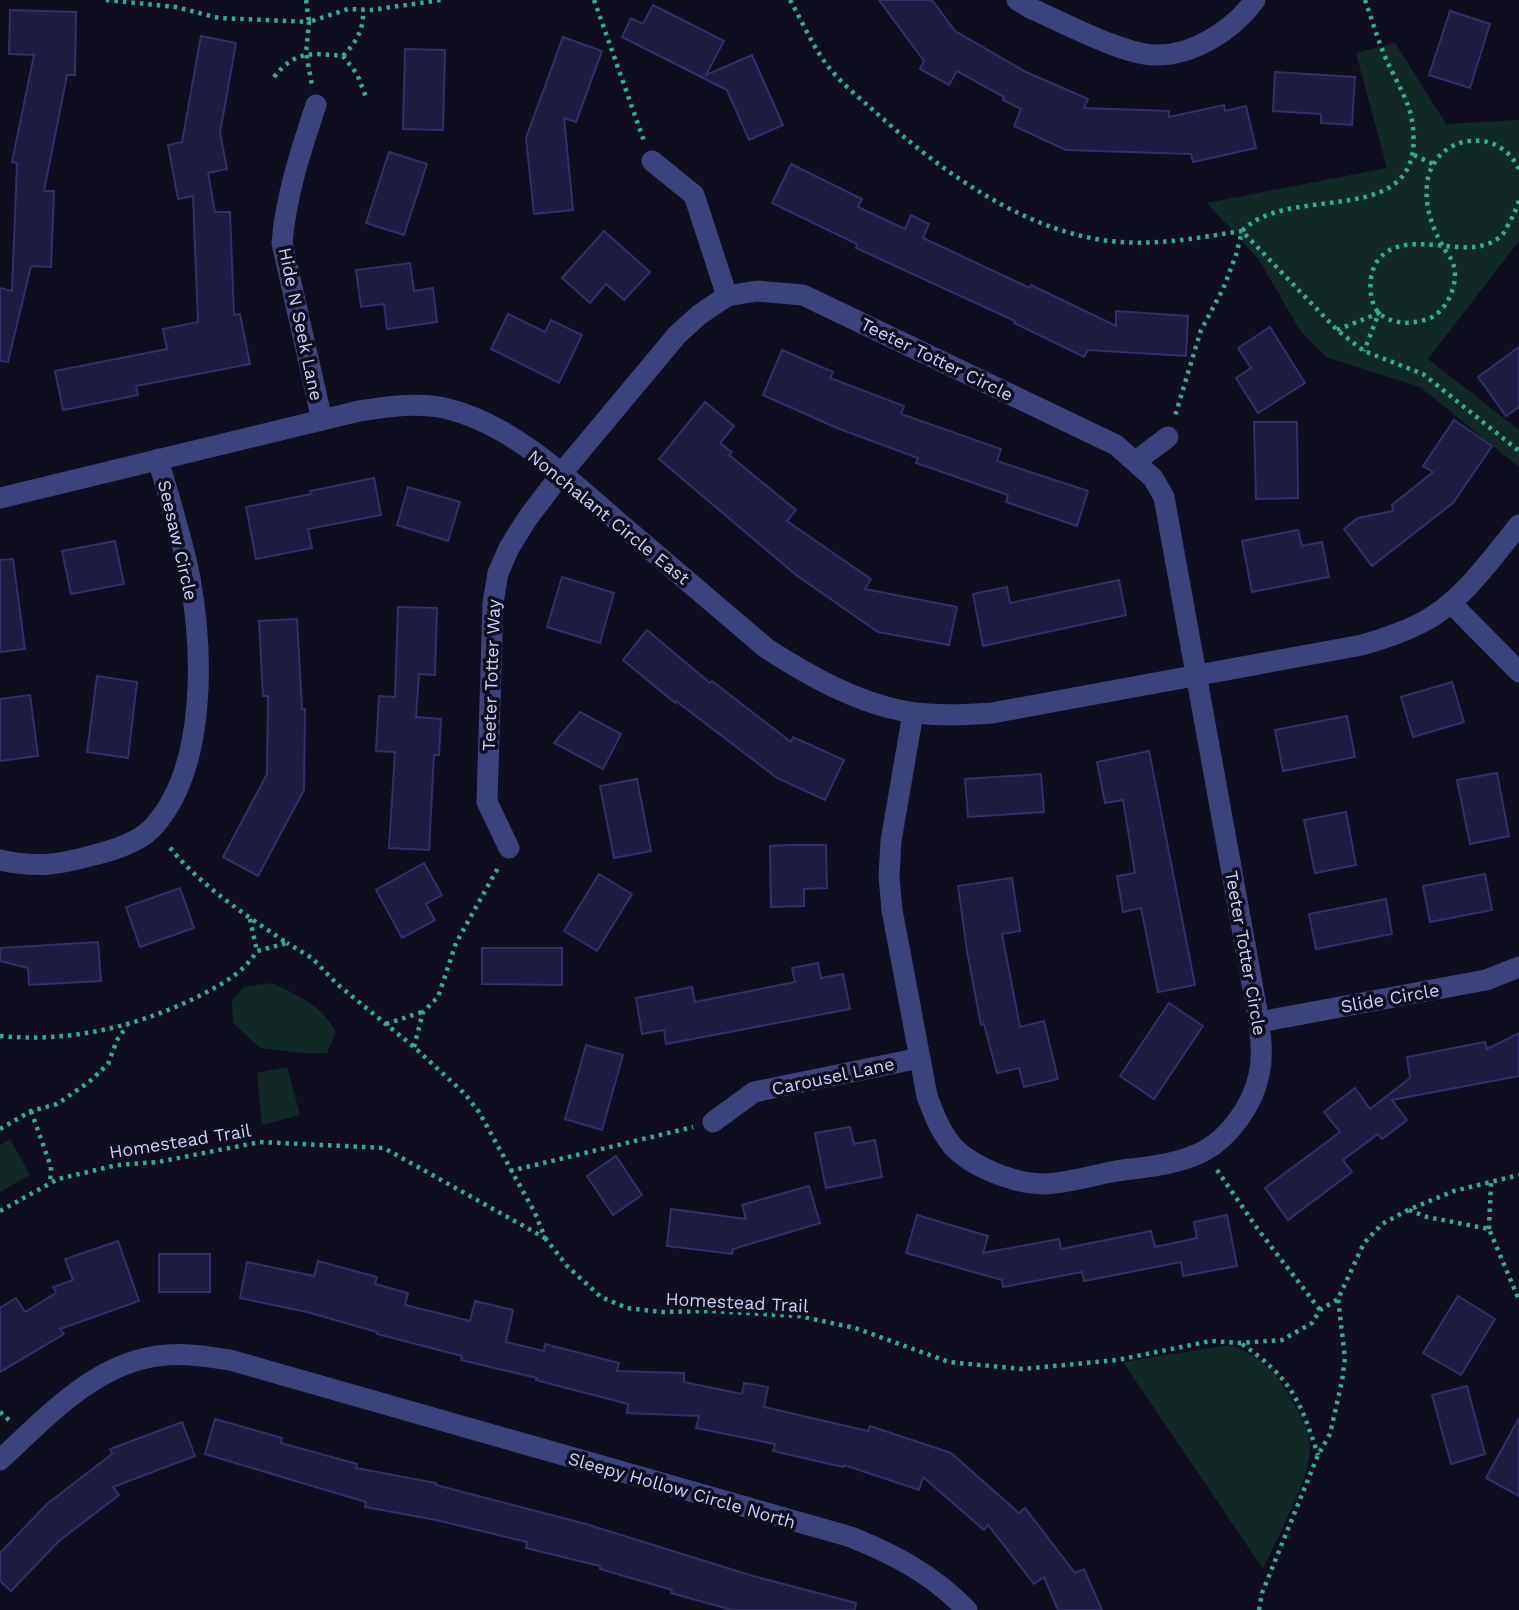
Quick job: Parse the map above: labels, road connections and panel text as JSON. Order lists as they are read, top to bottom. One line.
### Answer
{"streets":{"street":["Hide N Seek Lane","Teeter Totter Circle","Nonchalant Circle East","Seesaw Circle","Teeter Totter Way","Slide Circle","Carousel Lane","Sleepy Hollow Circle North"],"path":["Homestead Trail"]},"crossings":[["Hide N Seek Lane","Nonchalant Circle East"],["Teeter Totter Circle","Nonchalant Circle East"],["Teeter Totter Circle","Teeter Totter Way"],["Teeter Totter Circle","Slide Circle"],["Teeter Totter Circle","Carousel Lane"],["Nonchalant Circle East","Seesaw Circle"],["Nonchalant Circle East","Teeter Totter Way"],["Seesaw Circle","Homestead Trail"]]}
